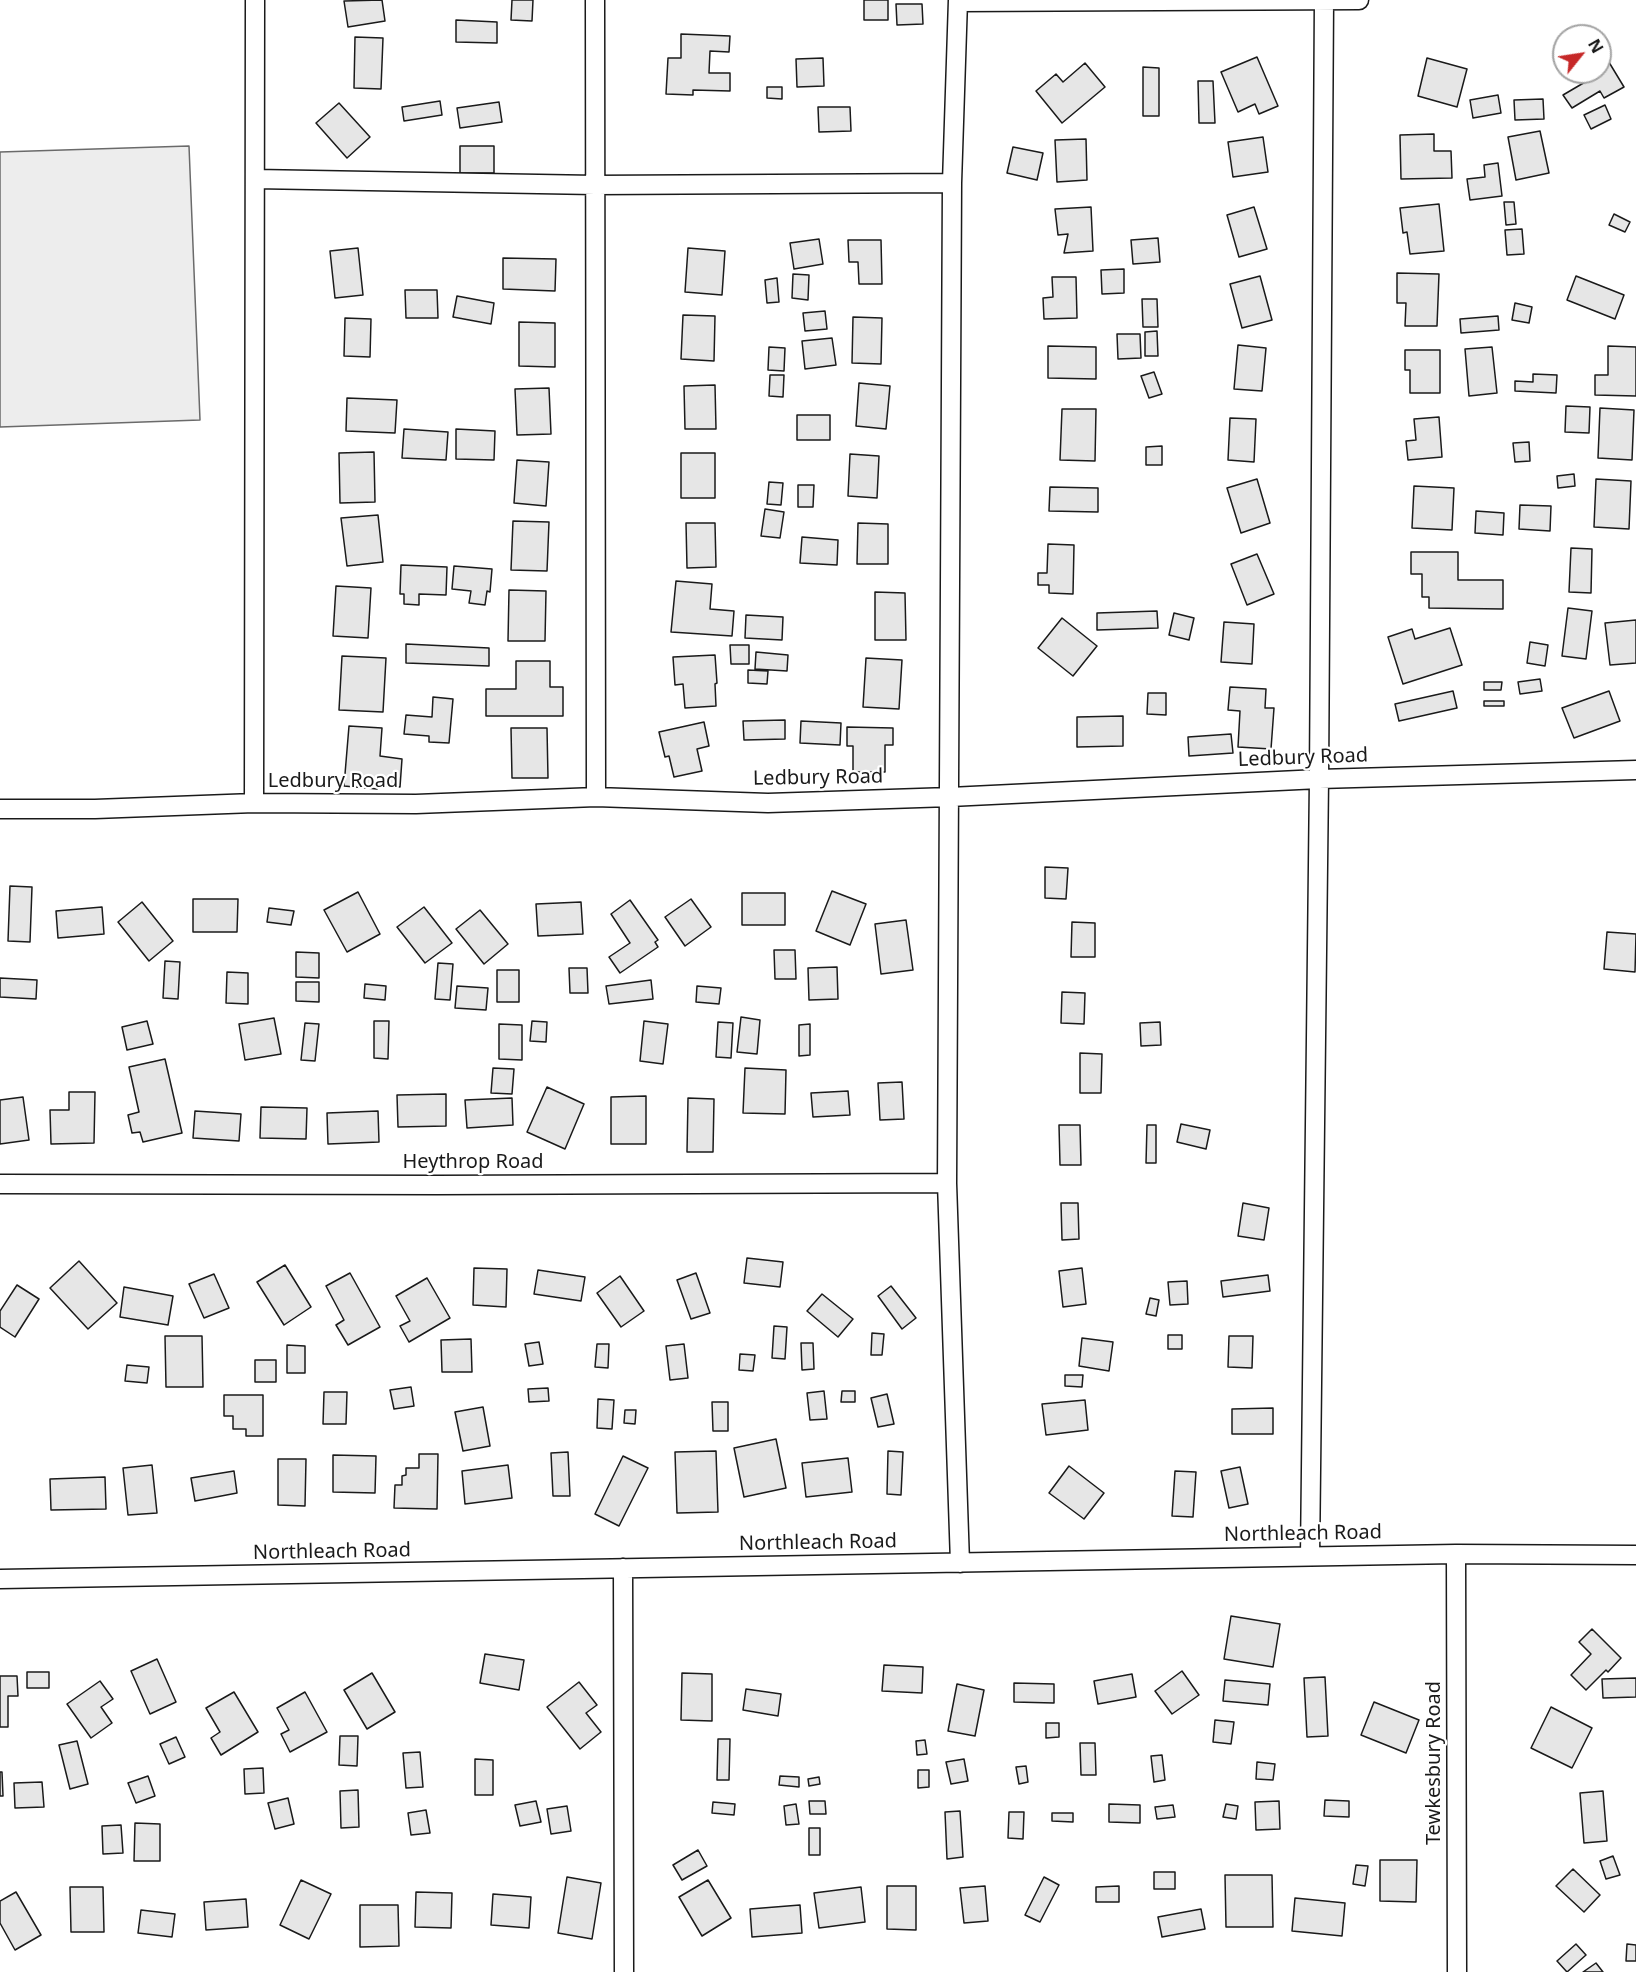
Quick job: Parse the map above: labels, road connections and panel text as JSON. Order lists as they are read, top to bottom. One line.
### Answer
{"streets":{"street":["Ledbury Road","Heythrop Road","Northleach Road","Tewkesbury Road"]},"crossings":[["Northleach Road","Tewkesbury Road"]],"north":"top right"}
